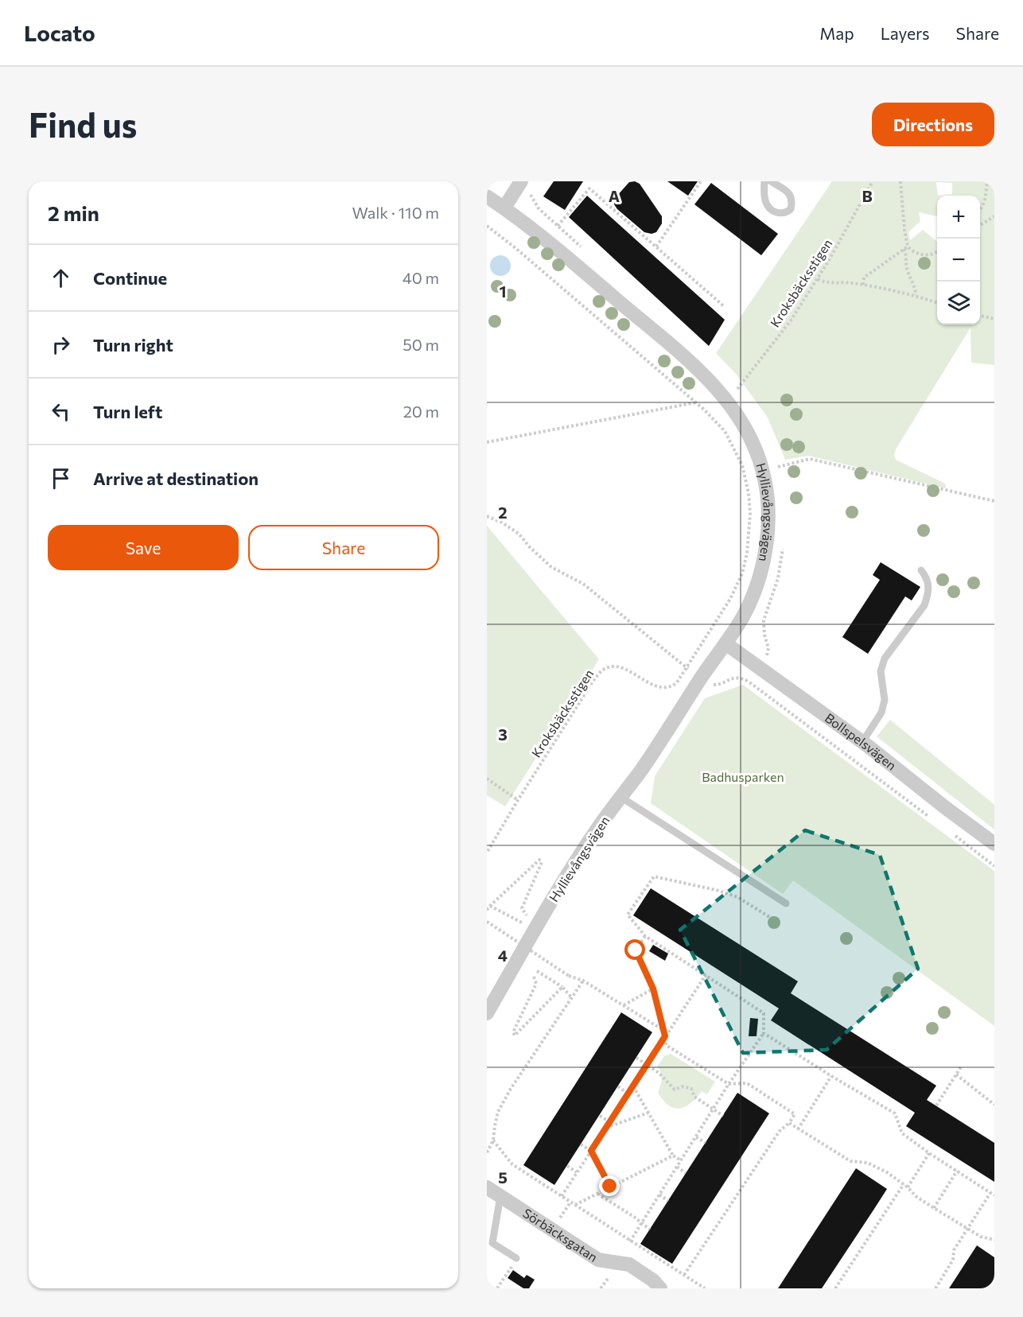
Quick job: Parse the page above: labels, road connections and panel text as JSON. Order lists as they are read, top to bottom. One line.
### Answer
{"streets":{"street":["Hyllievångsvägen","Bollspelsvägen","Sörbäcksgatan"],"path":["Kroksbäcksstigen"]},"crossings":[["Hyllievångsvägen","Bollspelsvägen"]],"parks":["Badhusparken"],"page":{"header":"Locato","nav":["Map","Layers","Share"],"buttons":["Directions",["Save","Share"]],"title":"Find us","heading":["2 min","Walk · 110 m"],"map_buttons":["+","−"],"list":[["Continue","40 m"],["Turn right","50 m"],["Turn left","20 m"],"Arrive at destination"]},"grid":{"columns":["A","B"],"rows":["1","2","3","4","5"]}}
